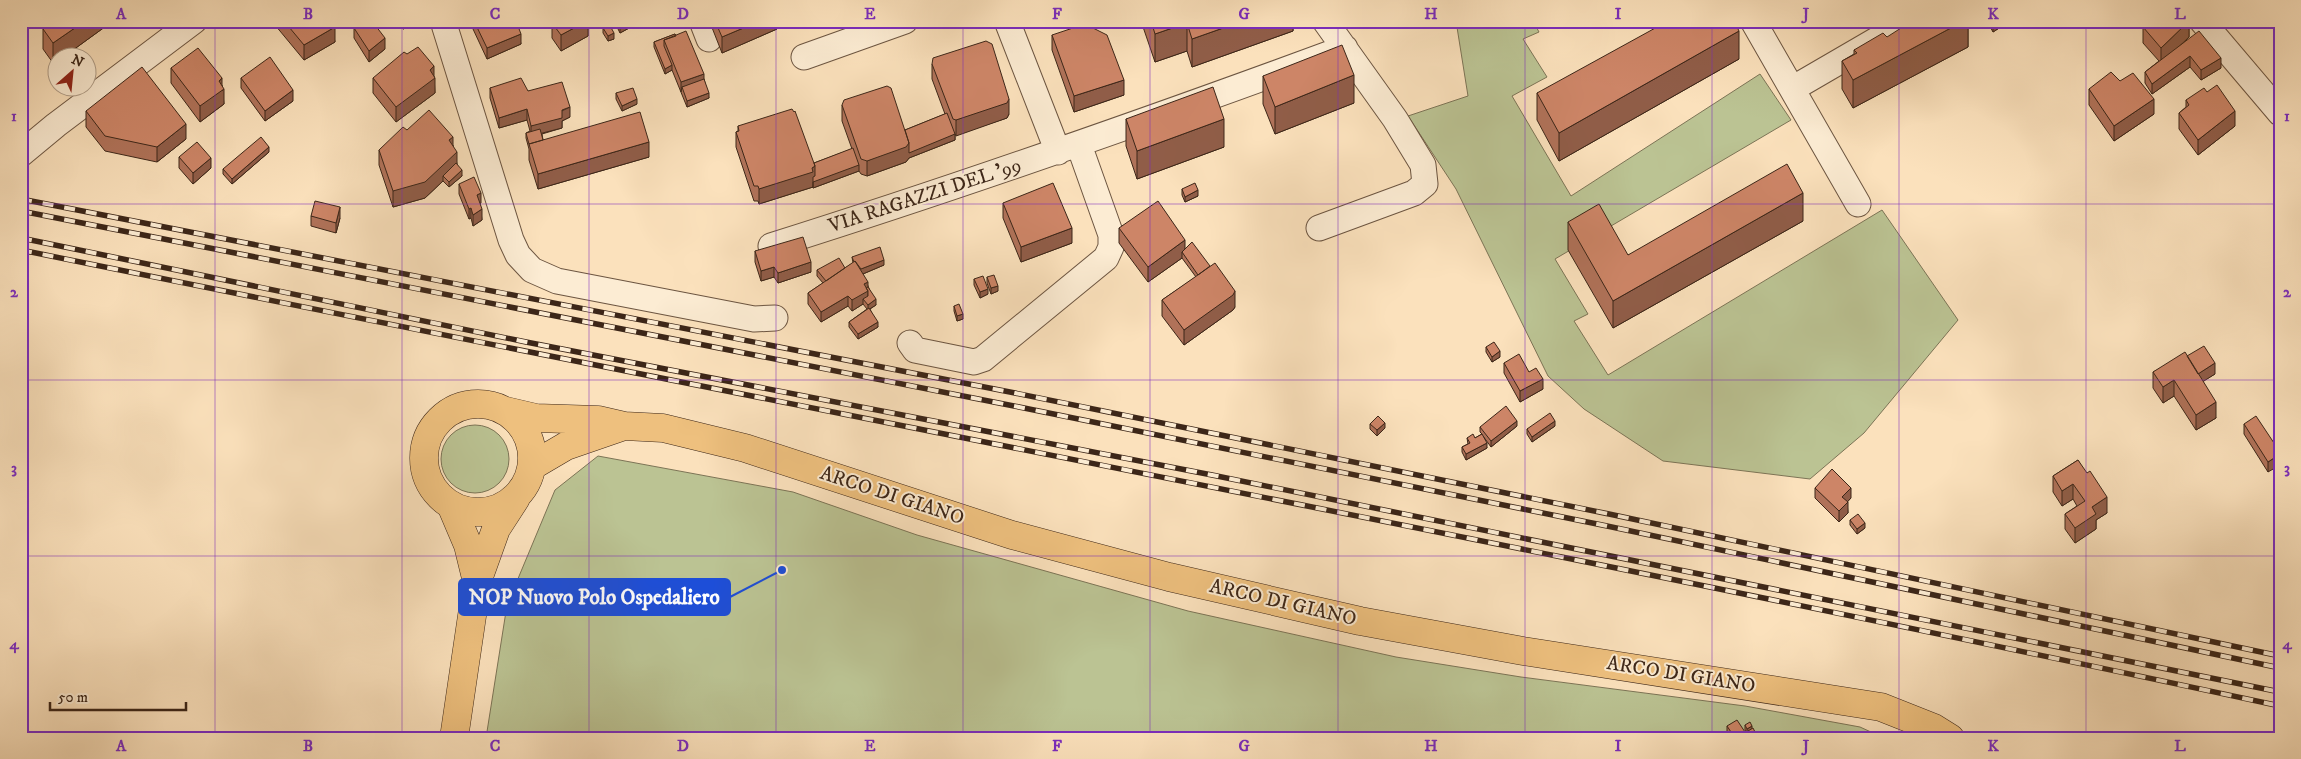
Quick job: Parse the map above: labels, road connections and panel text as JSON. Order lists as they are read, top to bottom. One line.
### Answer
{"streets":{"main road":["ARCO DI GIANO"],"street":["VIA RAGAZZI DEL '99"]},"places":["NOP Nuovo Polo Ospedaliero"],"scale_bar":"50 m","north":"top right","grid":{"columns":["A","B","C","D","E","F","G","H","I","J","K","L"],"rows":["1","2","3","4"]}}
